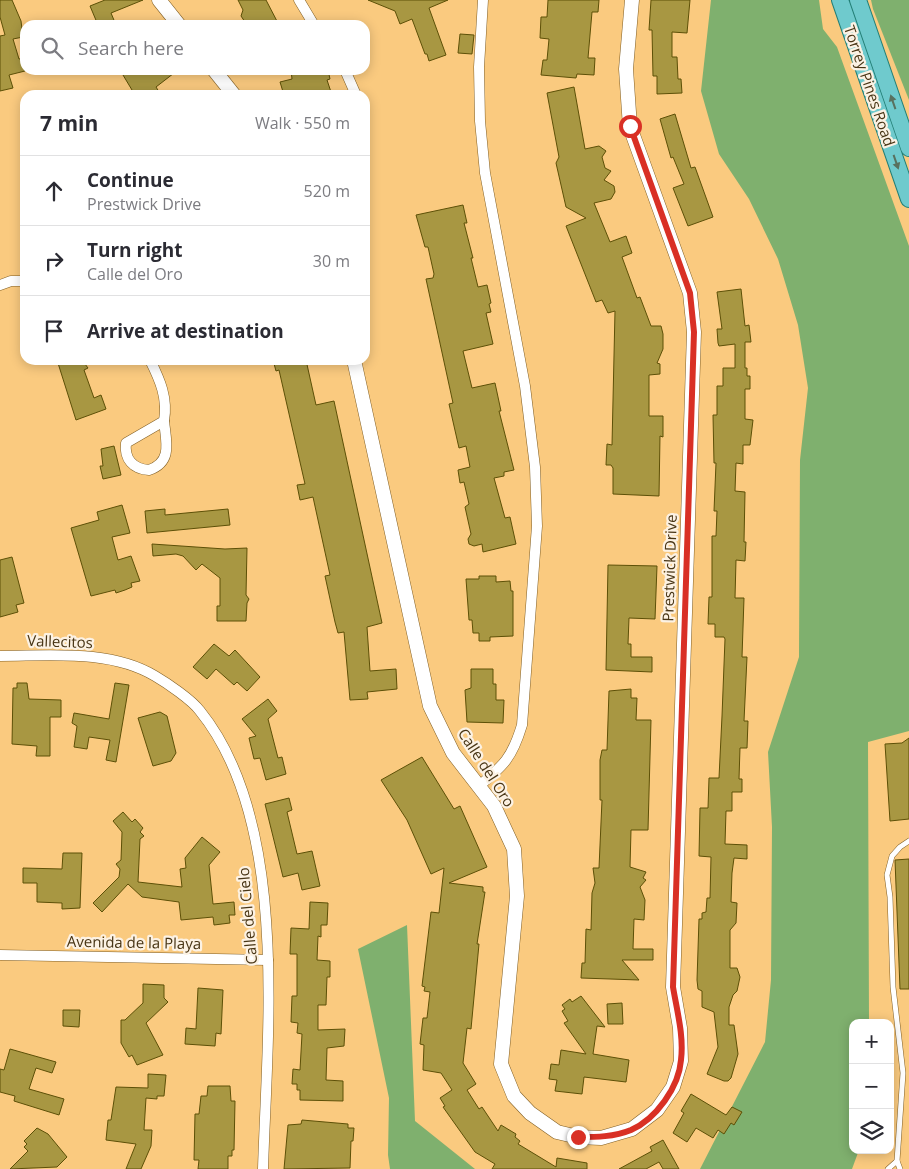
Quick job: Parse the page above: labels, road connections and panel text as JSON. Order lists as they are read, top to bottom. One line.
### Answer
{"streets":{"main road":["Torrey Pines Road"],"street":["Prestwick Drive","Vallecitos","Calle del Oro","Calle del Cielo","Avenida de la Playa"]},"crossings":[["Prestwick Drive","Calle del Oro"],["Vallecitos","Calle del Cielo"],["Calle del Cielo","Avenida de la Playa"]],"page":{"search":"Search here","heading":["7 min","Walk · 550 m"],"list":[["Continue","Prestwick Drive","520 m"],["Turn right","Calle del Oro","30 m"],"Arrive at destination"],"map_buttons":["+","−"]}}
